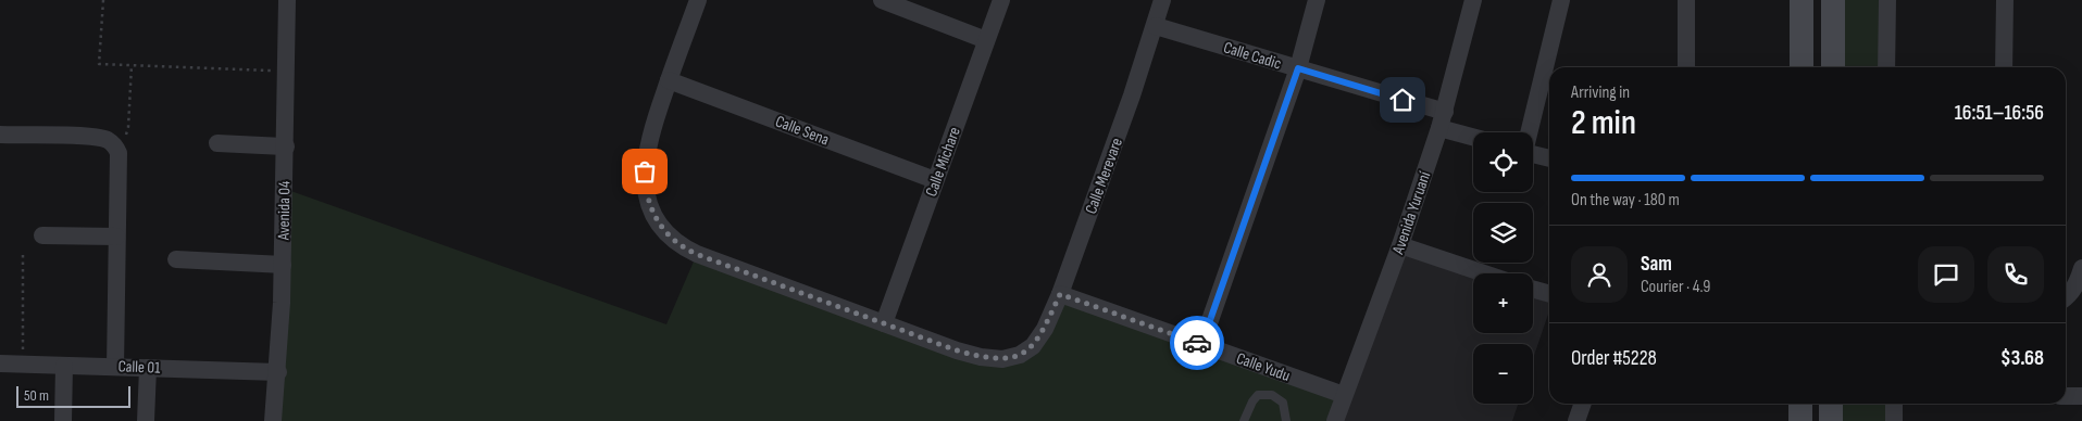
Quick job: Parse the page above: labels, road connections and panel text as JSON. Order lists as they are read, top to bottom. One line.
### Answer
{"streets":{"street":["Calle Cadic","Calle Sena","Calle Michare","Calle Merevare","Avenida 04","Avenida Yuruaní","Calle 01","Calle Yudu"]},"crossings":[["Calle Cadic","Calle Merevare"],["Calle Cadic","Avenida Yuruaní"],["Calle Sena","Calle Michare"],["Calle Michare","Calle Merevare"],["Calle Merevare","Calle Yudu"],["Avenida 04","Calle 01"],["Avenida Yuruaní","Calle Yudu"]],"scale_bar":"50 m","page":{"heading":["2 min","Arriving in","16:51–16:56"],"panel":["Sam","Courier · 4.9","Order #5228","$3.68"],"map_buttons":["+","−"],"bar":"On the way · 180 m","scale":"50 m"}}
